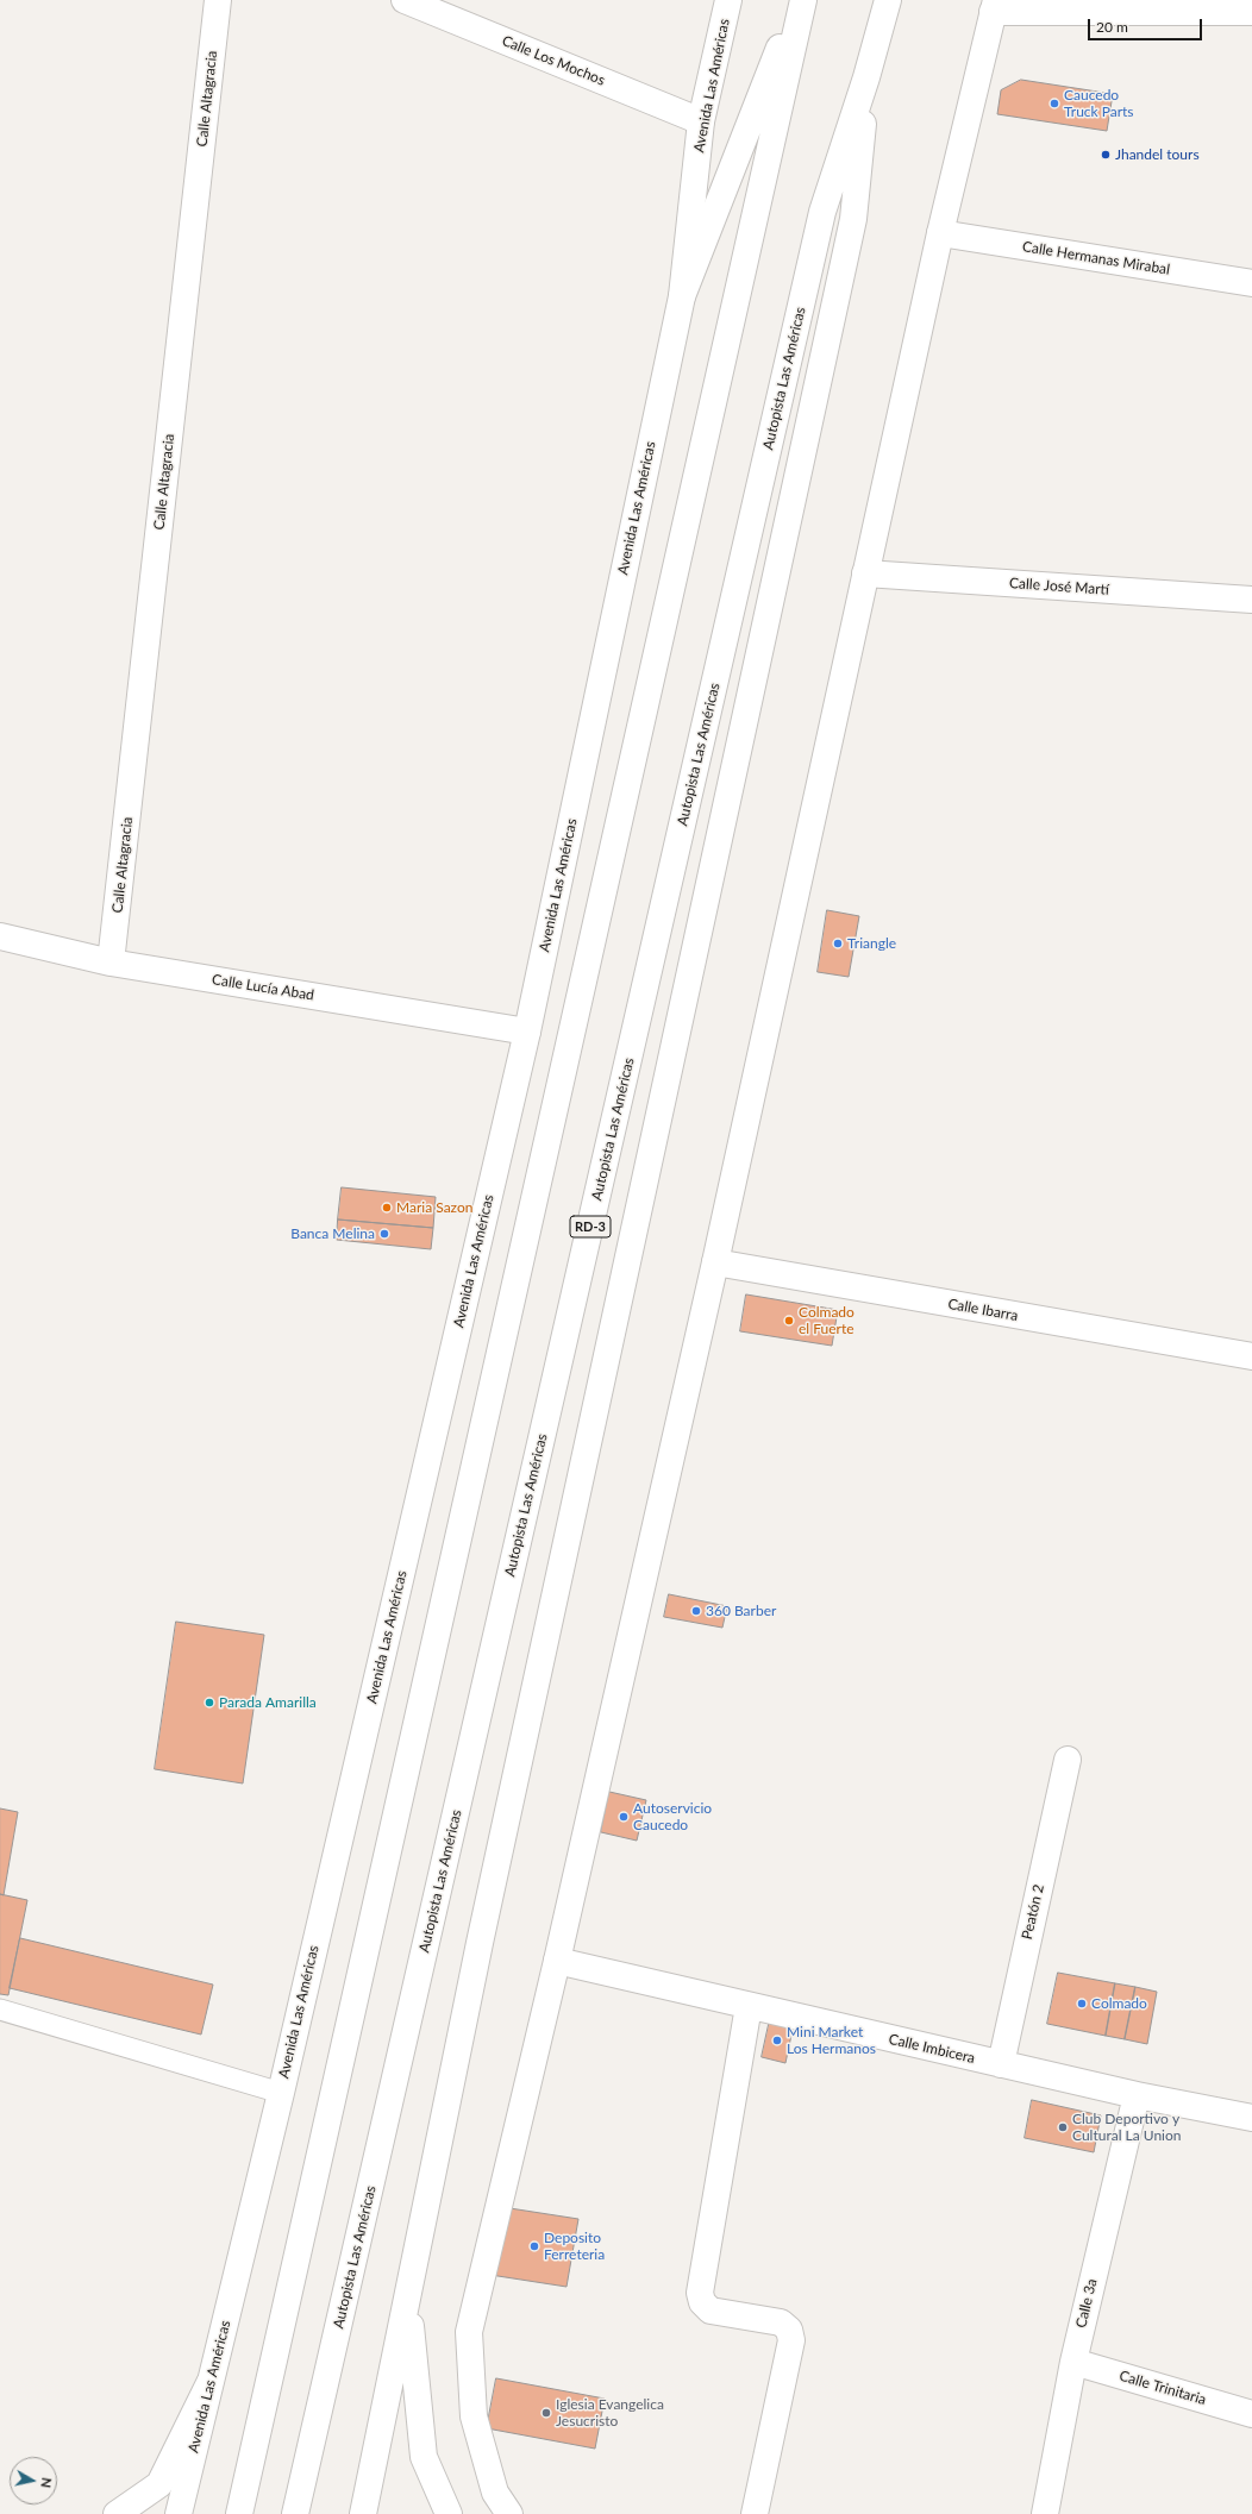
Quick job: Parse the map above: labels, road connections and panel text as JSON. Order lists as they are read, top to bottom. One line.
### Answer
{"streets":{"main road":["Calle Los Mochos","Avenida Las Américas","Calle Altagracia","Calle Hermanas Mirabal","Autopista Las Américas","Calle José Martí","Calle Lucía Abad","RD-3","Calle Ibarra","Peatón 2","Calle Imbicera","Calle 3a","Calle Trinitaria"]},"crossings":[["Calle Los Mochos","Avenida Las Américas"],["Avenida Las Américas","Calle Lucía Abad"],["Calle Altagracia","Calle Lucía Abad"],["Peatón 2","Calle Imbicera"],["Calle Imbicera","Calle 3a"],["Calle 3a","Calle Trinitaria"]],"places":["Caucedo Truck Parts","Jhandel tours","Triangle","Maria Sazon","Banca Melina","Colmado el Fuerte","360 Barber","Parada Amarilla","Autoservicio Caucedo","Colmado","Mini Market Los Hermanos","Club Deportivo y Cultural La Union","Deposito Ferreteria","Iglesia Evangelica Jesucristo"],"scale_bar":"20 m","north":"right"}
